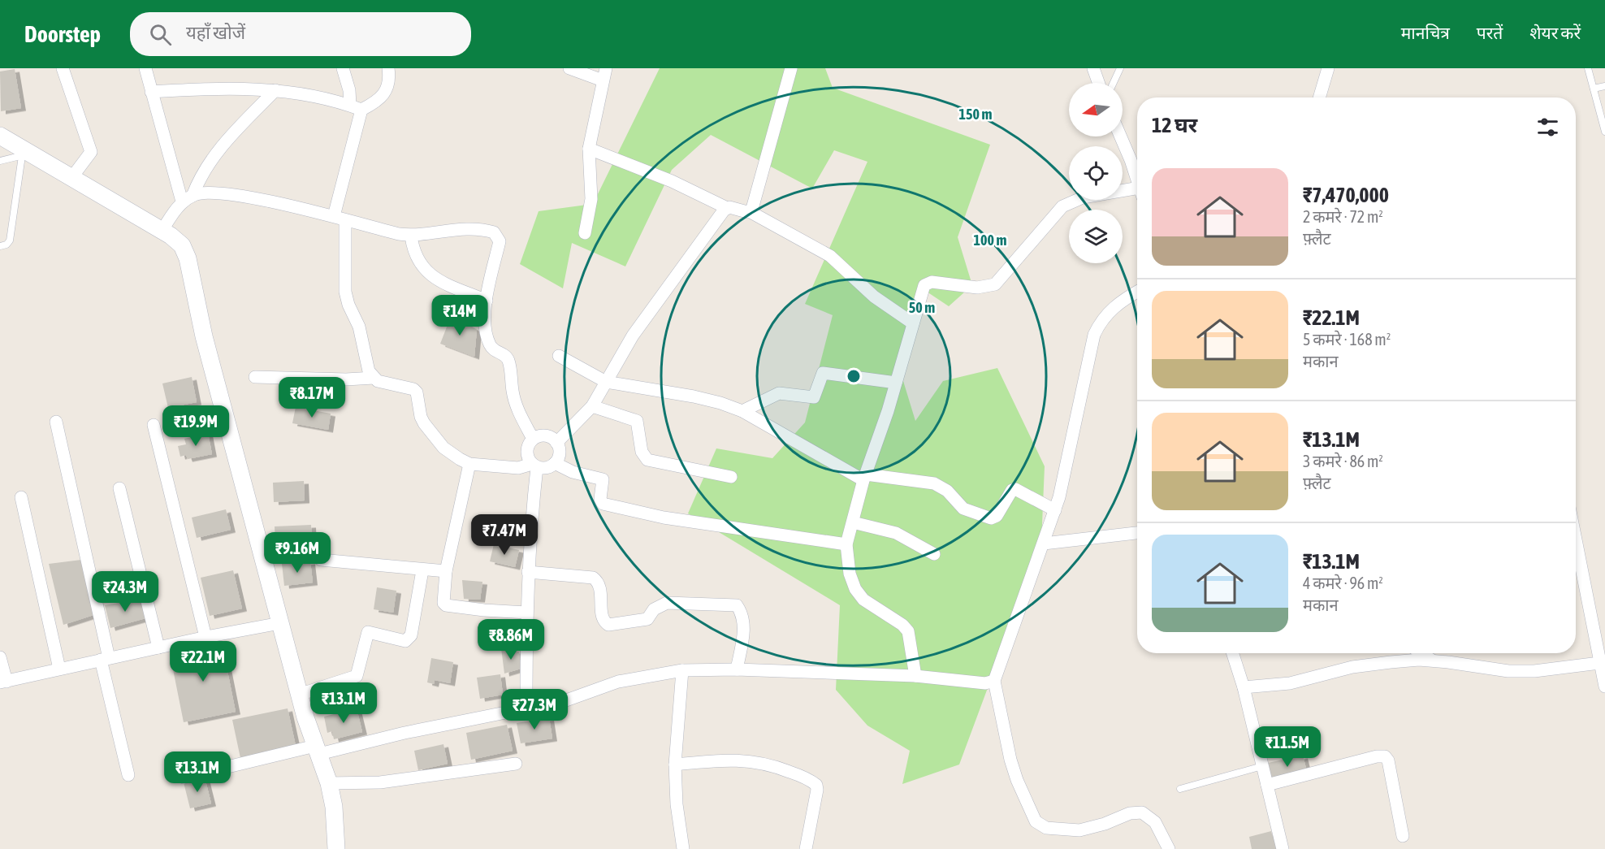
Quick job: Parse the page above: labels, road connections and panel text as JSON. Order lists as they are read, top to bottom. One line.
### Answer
{"north":"left","page":{"header":"Doorstep","search":"यहाँ खोजें","nav":["मानचित्र","परतें","शेयर करें"],"heading":"12 घर","list":[{"name":"₹7,470,000","note":"2 कमरे · 72 m² · फ़्लैट"},{"name":"₹22.1M","note":"5 कमरे · 168 m² · मकान"},{"name":"₹13.1M","note":"3 कमरे · 86 m² · फ़्लैट"},{"name":"₹13.1M","note":"4 कमरे · 96 m² · मकान"}],"price":["₹14M","₹8.17M","₹19.9M","₹7.47M","₹9.16M","₹24.3M","₹8.86M","₹22.1M","₹13.1M","₹27.3M","₹11.5M","₹13.1M"]},"rings":["150 m","100 m","50 m"]}
